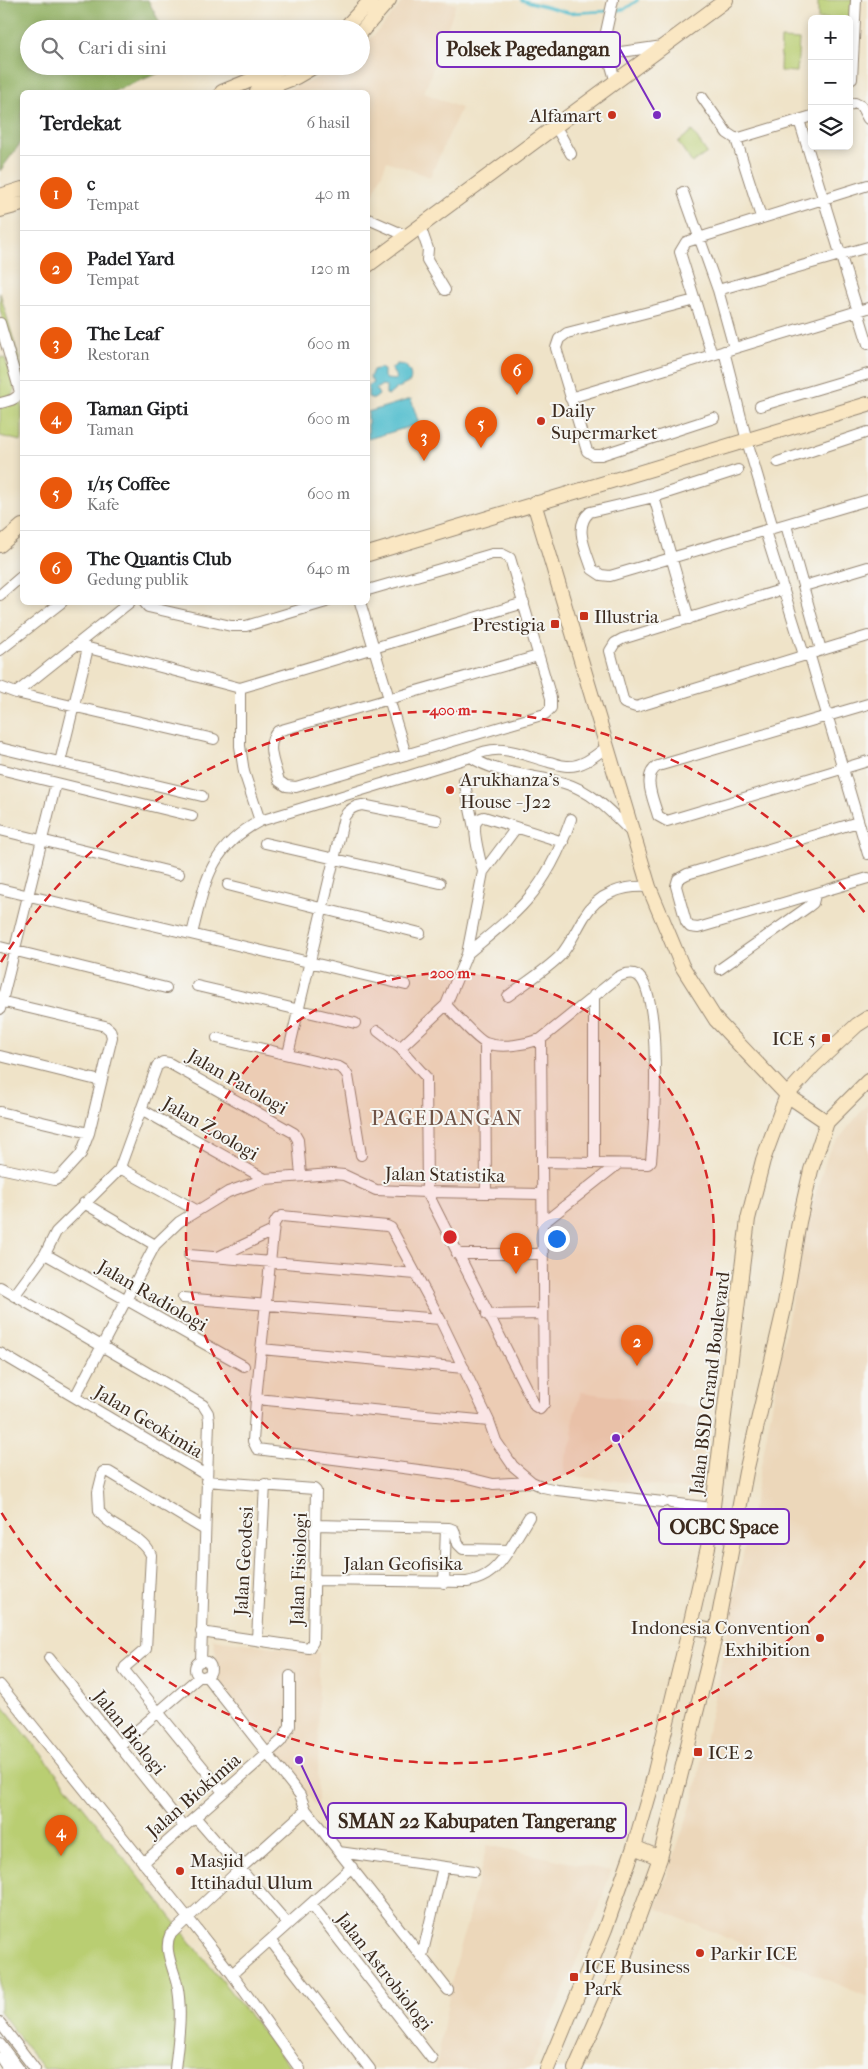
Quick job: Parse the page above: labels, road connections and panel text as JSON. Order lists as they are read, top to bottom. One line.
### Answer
{"streets":{"main road":["Jalan BSD Grand Boulevard"],"street":["Jalan Patologi","Jalan Zoologi","Jalan Statistika","Jalan Radiologi","Jalan Geokimia","Jalan Geodesi","Jalan Geofisika","Jalan Fisiologi","Jalan Biologi","Jalan Biokimia","Jalan Astrobiologi"]},"crossings":[["Jalan Patologi","Jalan Zoologi"],["Jalan Patologi","Jalan Statistika"],["Jalan Patologi","Jalan Radiologi"],["Jalan Zoologi","Jalan Statistika"],["Jalan Statistika","Jalan Radiologi"],["Jalan Statistika","Jalan Geokimia"],["Jalan Geokimia","Jalan Fisiologi"],["Jalan Geodesi","Jalan Fisiologi"],["Jalan Geofisika","Jalan Fisiologi"],["Jalan Biologi","Jalan Biokimia"]],"districts":["PAGEDANGAN"],"places":{"other":["Alfamart","Polsek Pagedangan","Daily Supermarket","Arukhanza's House - J22","OCBC Space","Indonesia Convention Exhibition","SMAN 22 Kabupaten Tangerang","Masjid Ittihadul Ulum","Parkir ICE"],"transit":["Illustria","Prestigia","ICE 5","ICE 2","ICE Business Park"]},"page":{"map_buttons":["+","−"],"search":"Cari di sini","heading":["Terdekat","6 hasil"],"list":[{"mark":"1","name":"c","note":"Tempat","value":"40 m"},{"mark":"2","name":"Padel Yard","note":"Tempat","value":"120 m"},{"mark":"3","name":"The Leaf","note":"Restoran","value":"600 m"},{"mark":"4","name":"Taman Gipti","note":"Taman","value":"600 m"},{"mark":"5","name":"1/15 Coffee","note":"Kafe","value":"600 m"},{"mark":"6","name":"The Quantis Club","note":"Gedung publik","value":"640 m"}],"pins":["6","5","3","1","2","4"]},"rings":["400 m","200 m"]}
